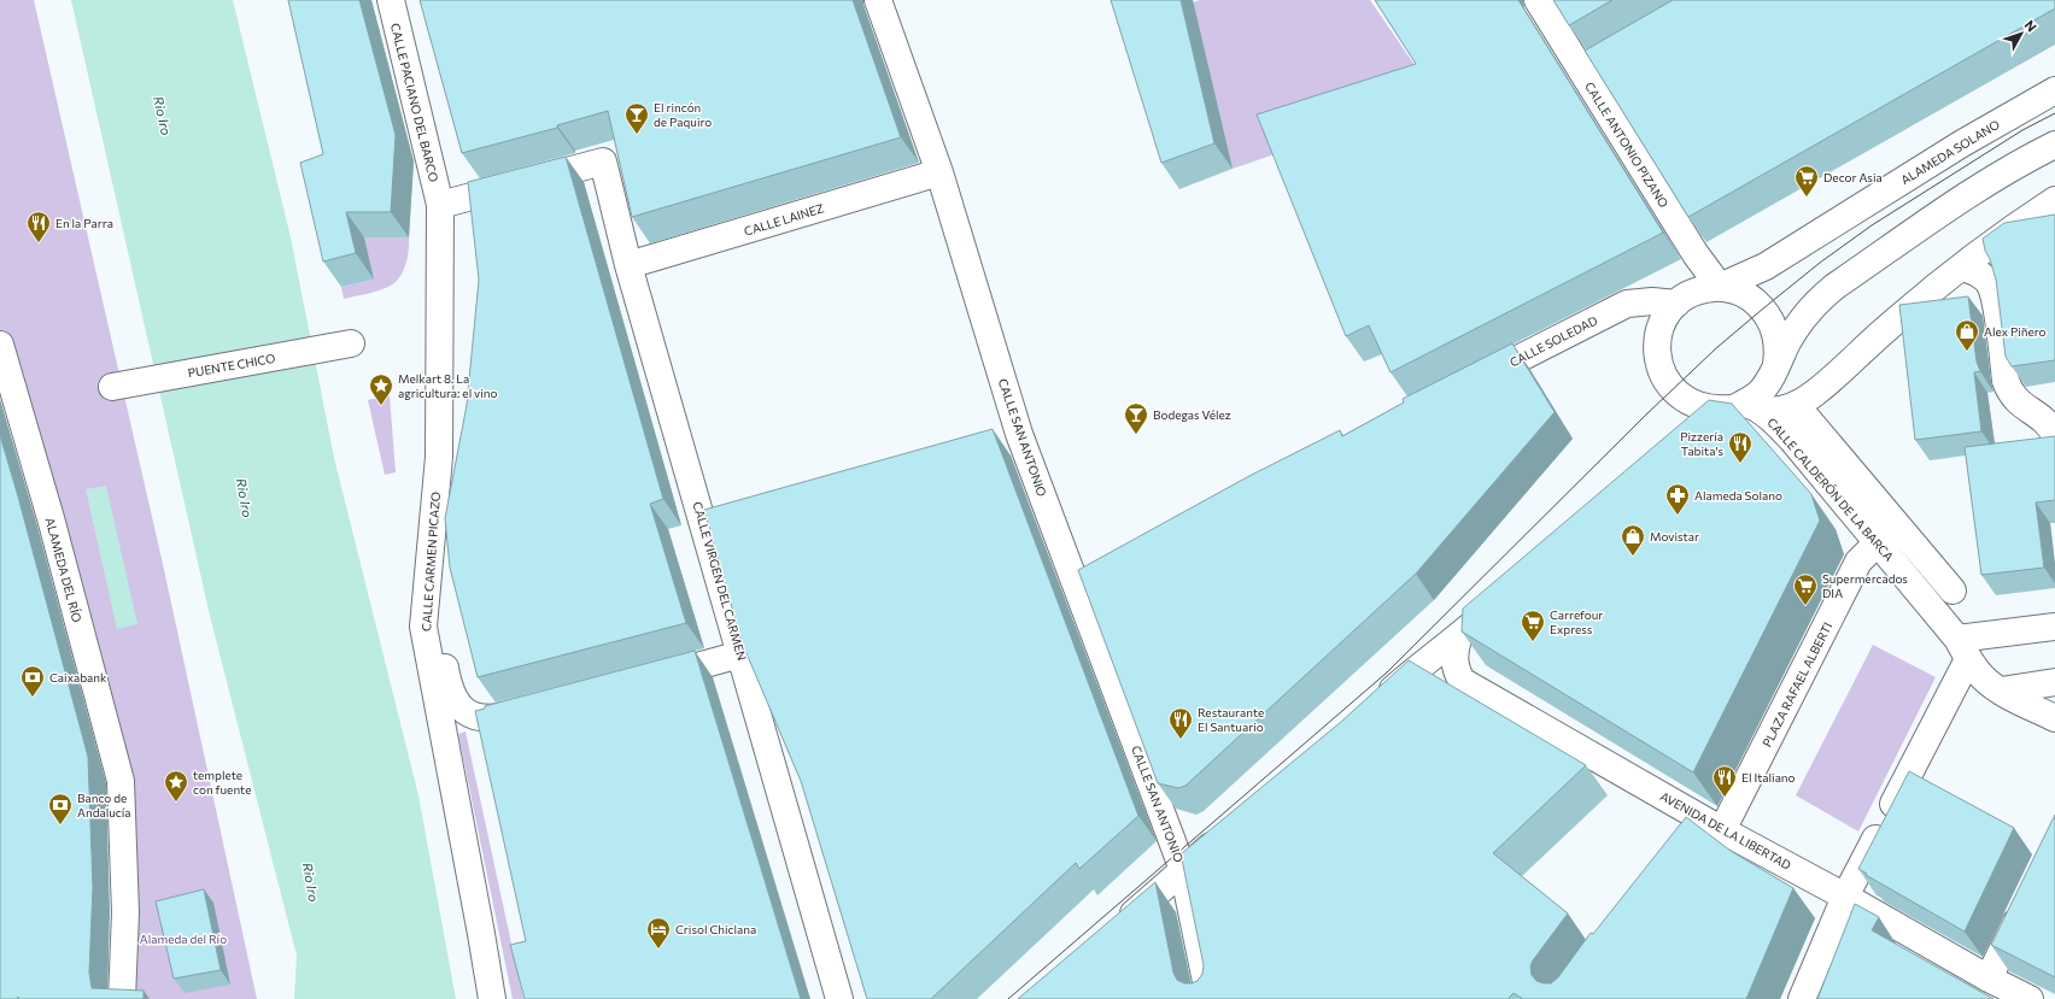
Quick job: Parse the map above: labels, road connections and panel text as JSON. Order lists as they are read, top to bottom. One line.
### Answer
{"streets":{"street":["CALLE PACIANO DEL BARCO","CALLE ANTONIO PIZANO","ALAMEDA SOLANO","CALLE LAINEZ","CALLE SOLEDAD","PUENTE CHICO","CALLE SAN ANTONIO","CALLE CALDERÓN DE LA BARCA","CALLE CARMEN PICAZO","ALAMEDA DEL RÍO","CALLE VIRGEN DEL CARMEN","PLAZA RAFAEL ALBERTI","AVENIDA DE LA LIBERTAD"]},"crossings":[["CALLE PACIANO DEL BARCO","CALLE CARMEN PICAZO"],["CALLE PACIANO DEL BARCO","CALLE VIRGEN DEL CARMEN"],["CALLE ANTONIO PIZANO","ALAMEDA SOLANO"],["CALLE ANTONIO PIZANO","CALLE SOLEDAD"],["CALLE ANTONIO PIZANO","CALLE CALDERÓN DE LA BARCA"],["ALAMEDA SOLANO","CALLE SOLEDAD"],["ALAMEDA SOLANO","CALLE CALDERÓN DE LA BARCA"],["CALLE LAINEZ","CALLE SAN ANTONIO"],["CALLE LAINEZ","CALLE VIRGEN DEL CARMEN"],["CALLE SOLEDAD","CALLE CALDERÓN DE LA BARCA"],["CALLE CALDERÓN DE LA BARCA","PLAZA RAFAEL ALBERTI"],["CALLE CARMEN PICAZO","CALLE VIRGEN DEL CARMEN"],["PLAZA RAFAEL ALBERTI","AVENIDA DE LA LIBERTAD"]],"water":["Rio Iro"],"parks":["Alameda del Río"],"places":{"bar":["El rincón de Paquiro","Bodegas Vélez"],"supermarket":["Decor Asia","Supermercados DIA","Carrefour Express"],"restaurant":["En la Parra","Pizzería Tabita's","Restaurante El Santuario","El Italiano"],"shop":["Alex Piñero","Movistar"],"place":["Melkart 8. La agricultura: el vino","templete con fuente"],"pharmacy":["Alameda Solano"],"bank":["Caixabank","Banco de Andalucía"],"hotel":["Crisol Chiclana"]},"north":"top right"}
